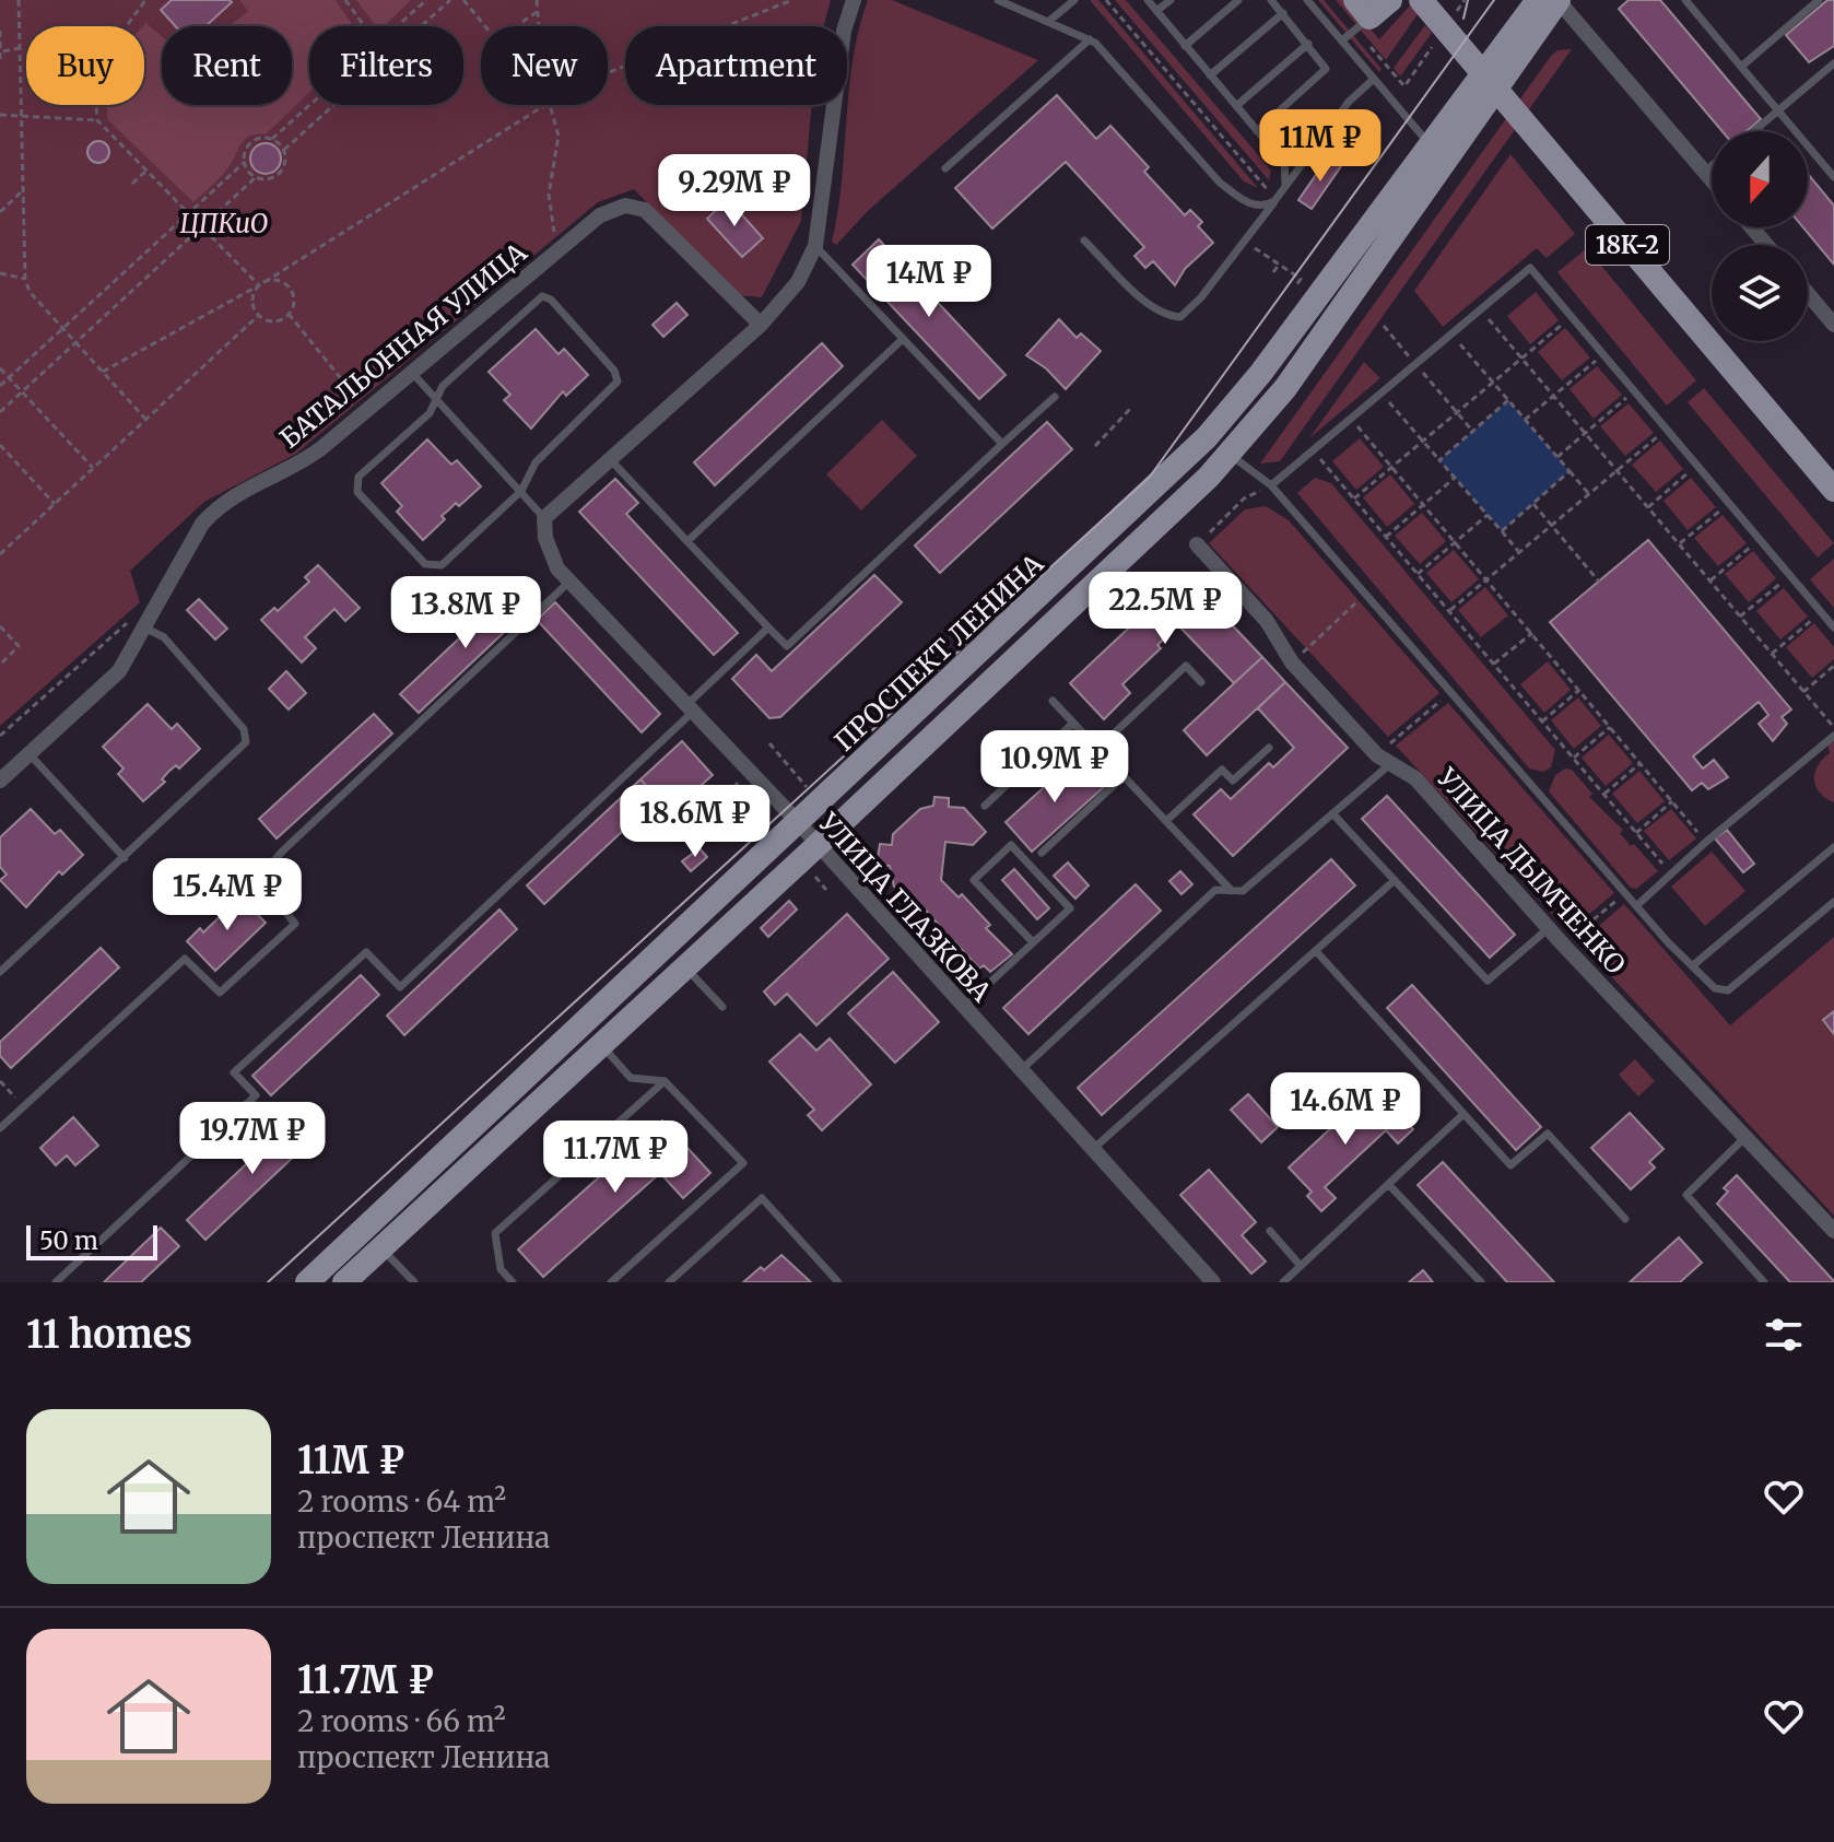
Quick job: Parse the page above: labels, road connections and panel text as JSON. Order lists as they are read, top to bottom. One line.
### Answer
{"streets":{"main road":["18К-2","ПРОСПЕКТ ЛЕНИНА"],"street":["БАТАЛЬОННАЯ УЛИЦА","УЛИЦА ДЫМЧЕНКО","УЛИЦА ГЛАЗКОВА"]},"crossings":[["ПРОСПЕКТ ЛЕНИНА","УЛИЦА ГЛАЗКОВА"]],"parks":["ЦПКиО"],"scale_bar":"50 m","north":"bottom","page":{"chip":["Buy","Rent","Filters","New","Apartment"],"price":["11M ₽","9.29M ₽","14M ₽","22.5M ₽","13.8M ₽","10.9M ₽","18.6M ₽","15.4M ₽","14.6M ₽","19.7M ₽","11.7M ₽"],"scale":"50 m","heading":"11 homes","list":[{"name":"11M ₽","note":"2 rooms · 64 m² · проспект Ленина"},{"name":"11.7M ₽","note":"2 rooms · 66 m² · проспект Ленина"}]}}
